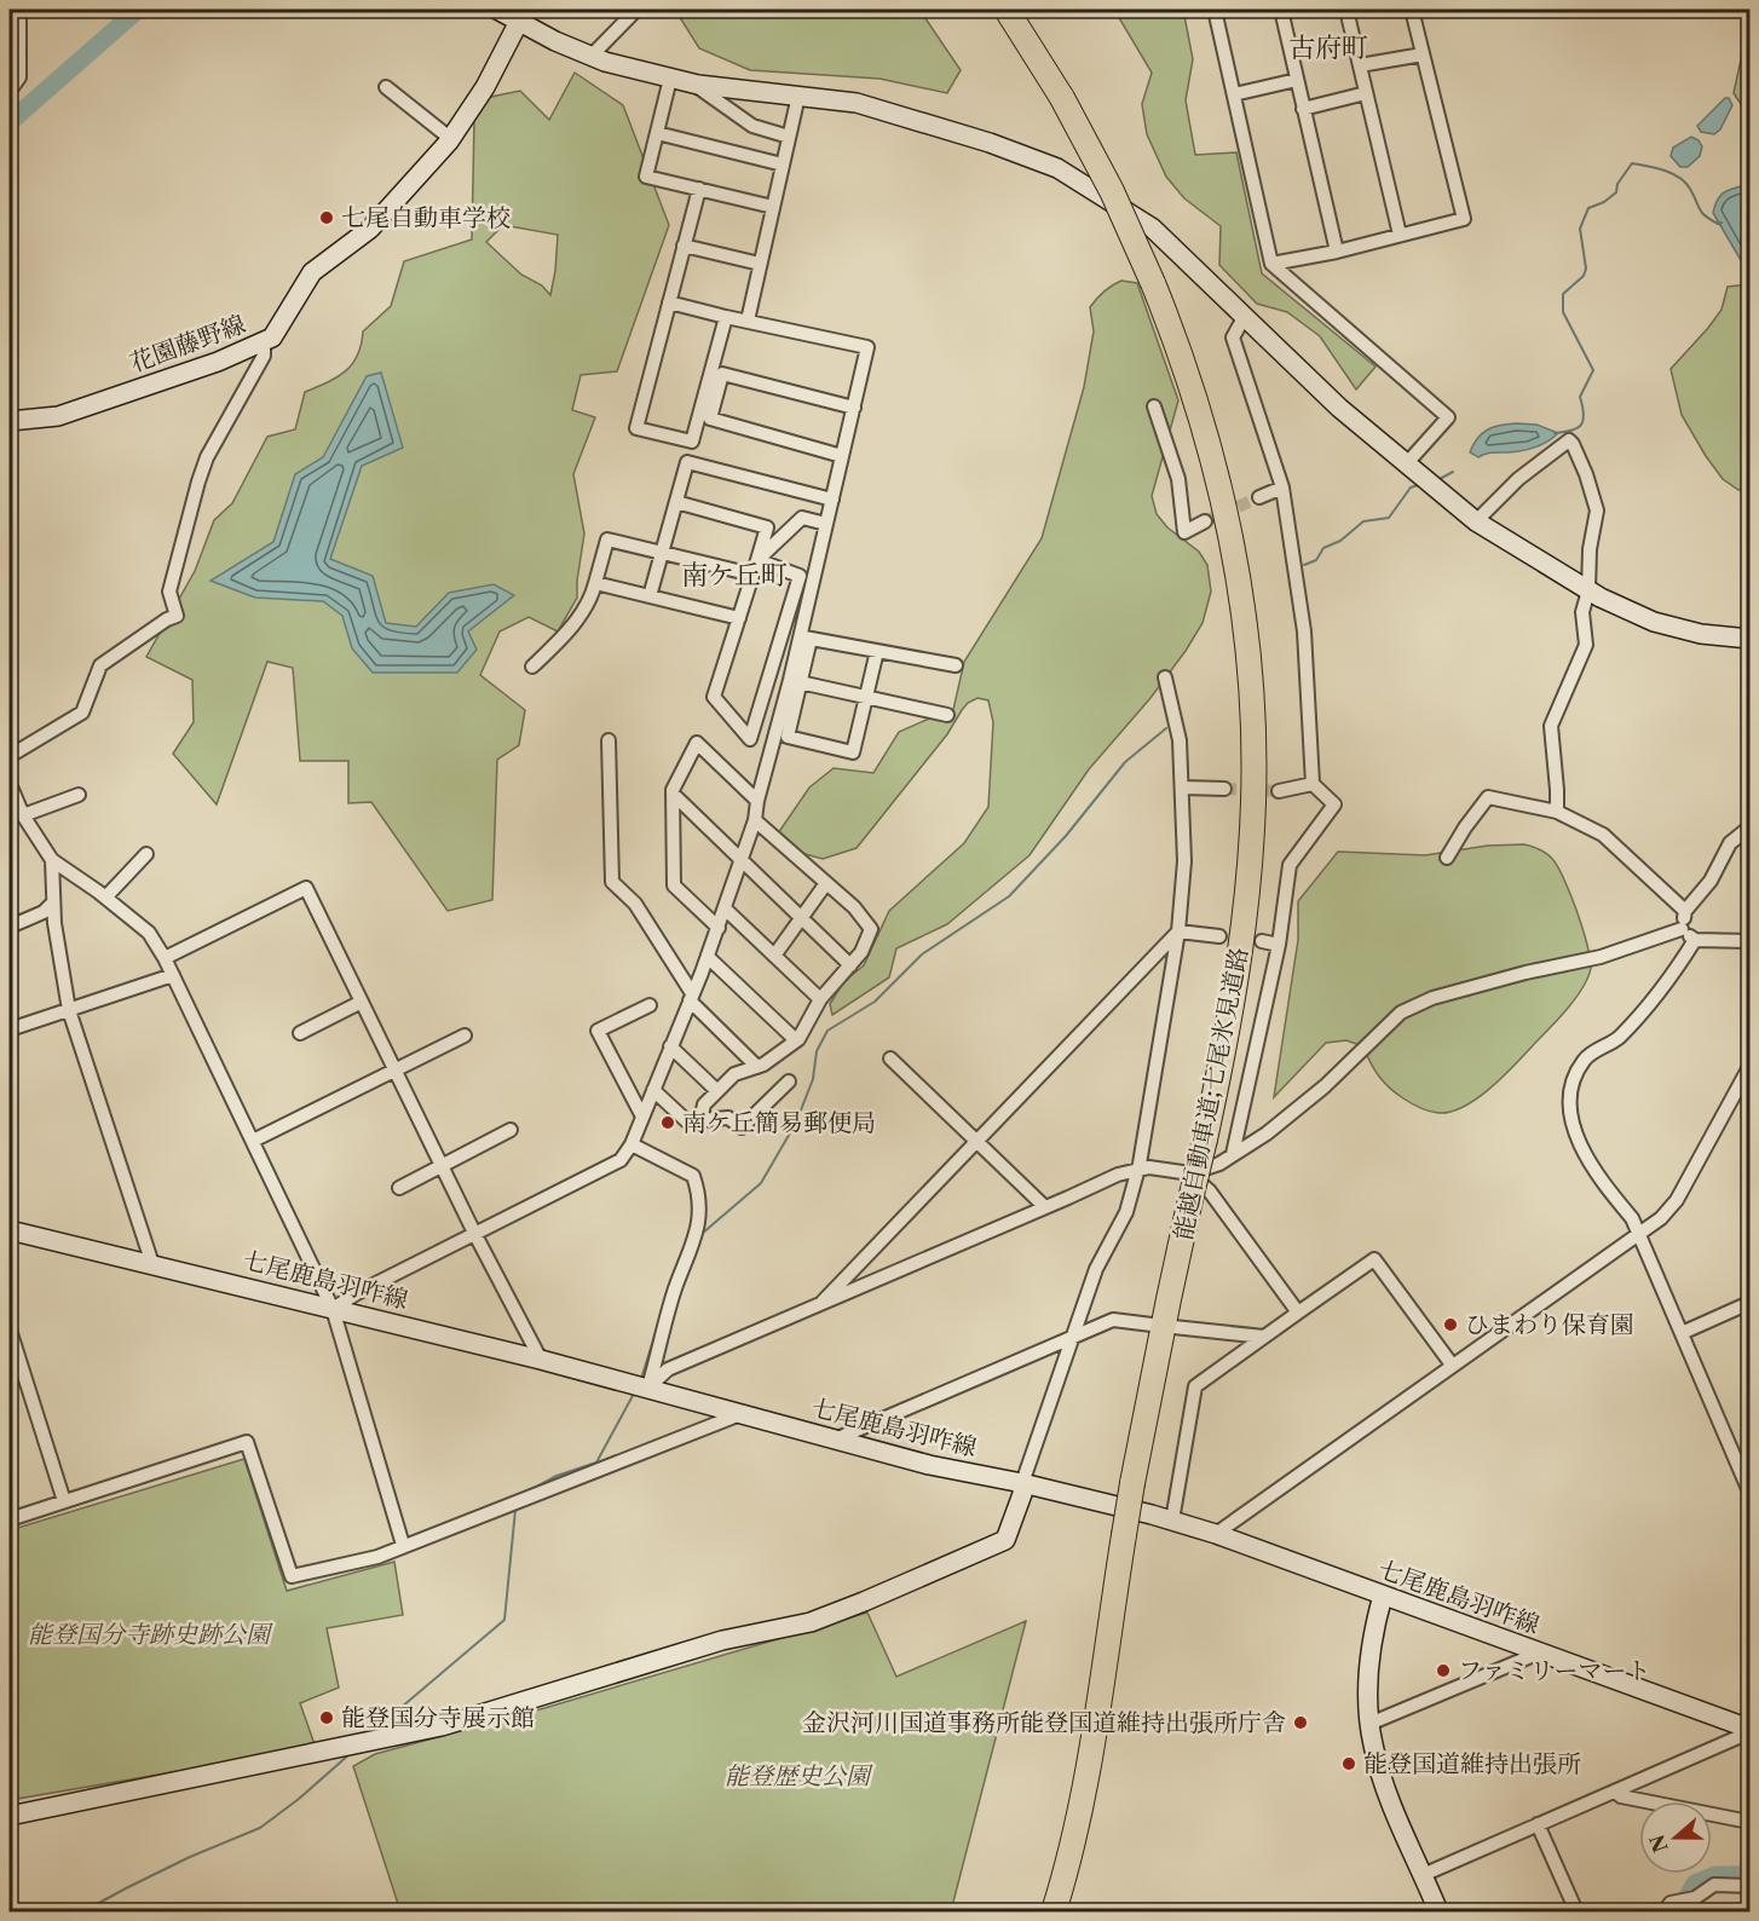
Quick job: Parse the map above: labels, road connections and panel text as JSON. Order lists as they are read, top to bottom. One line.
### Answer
{"streets":{"highway":["能越自動車道;七尾氷見道路"],"street":["花園藤野線","七尾鹿島羽咋線"]},"districts":["古府町","南ケ丘町"],"parks":["能登国分寺跡史跡公園","能登歴史公園"],"places":["七尾自動車学校","南ケ丘簡易郵便局","ひまわり保育園","ファミリーマート","能登国分寺展示館","金沢河川国道事務所能登国道維持出張所庁舎","能登国道維持出張所"],"north":"left"}
